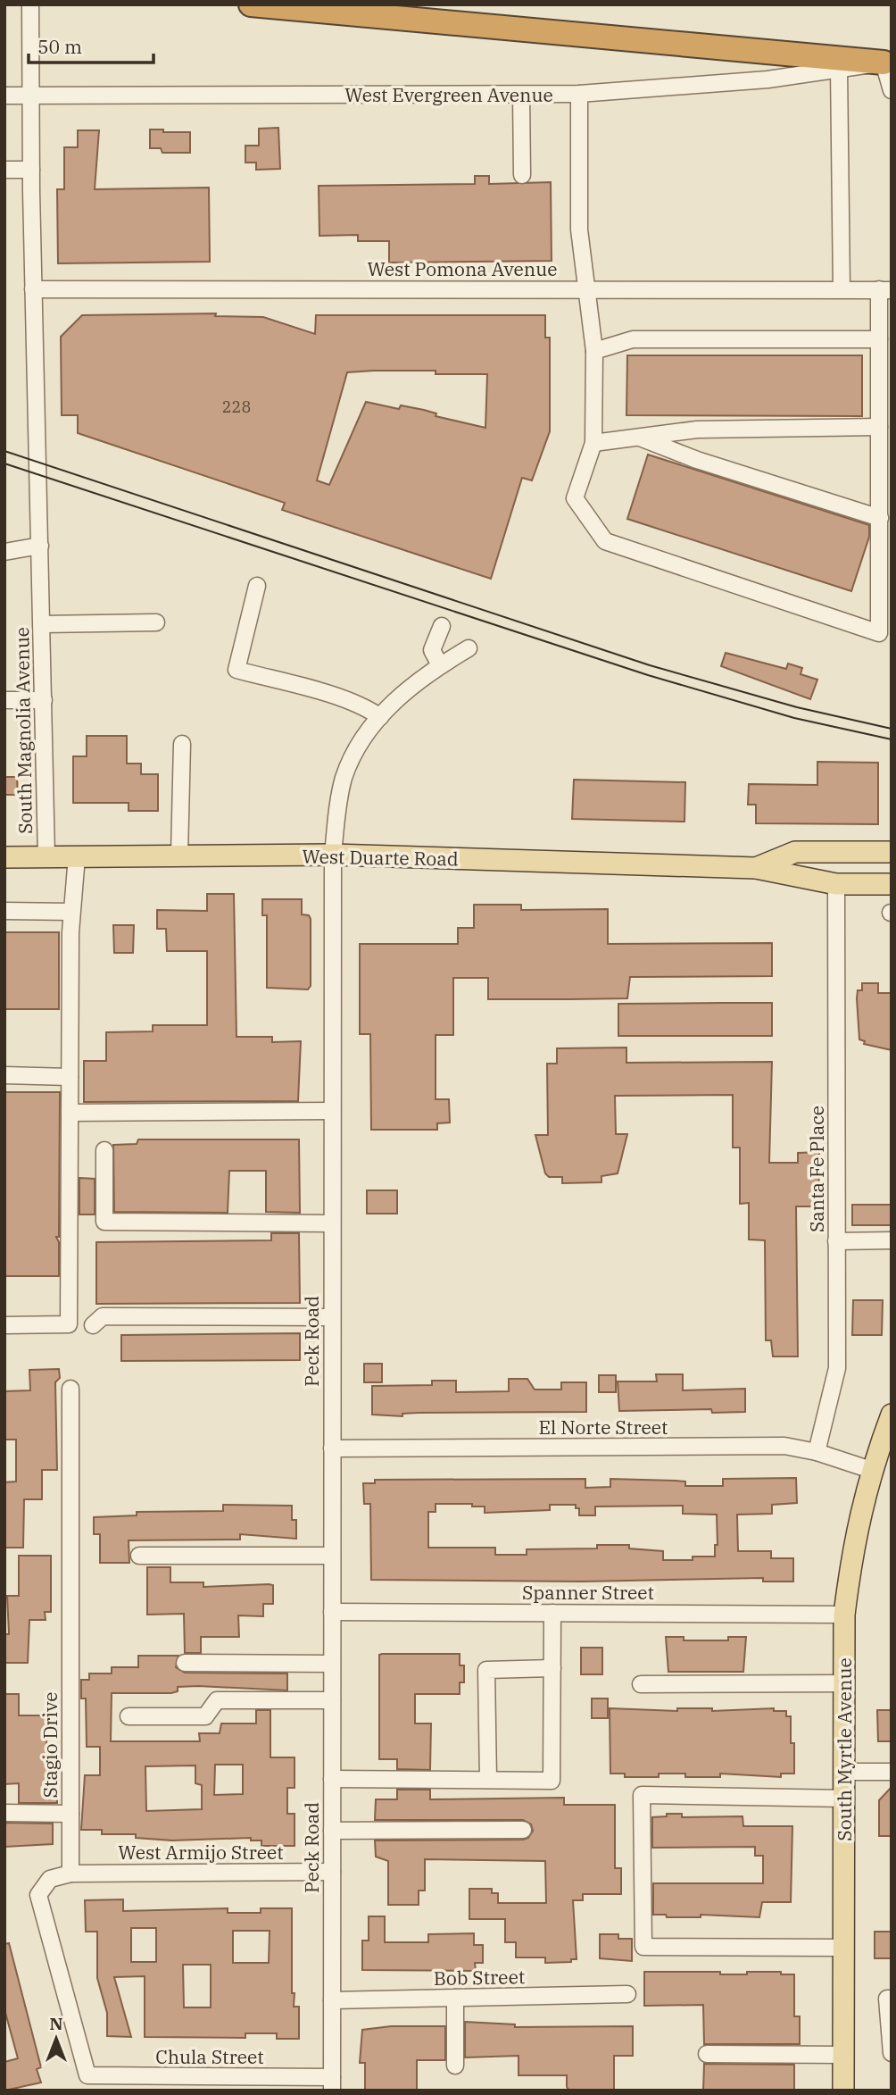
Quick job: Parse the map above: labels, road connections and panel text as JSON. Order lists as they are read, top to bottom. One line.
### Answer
{"streets":{"main road":["West Duarte Road","South Myrtle Avenue"],"street":["West Evergreen Avenue","West Pomona Avenue","South Magnolia Avenue","Santa Fe Place","Peck Road","El Norte Street","Spanner Street","Stagio Drive","West Armijo Street","Bob Street","Chula Street"]},"crossings":[["West Evergreen Avenue","South Magnolia Avenue"],["West Pomona Avenue","South Magnolia Avenue"],["South Magnolia Avenue","West Duarte Road"],["West Duarte Road","Santa Fe Place"],["West Duarte Road","Peck Road"],["Santa Fe Place","El Norte Street"],["Peck Road","El Norte Street"],["Peck Road","Spanner Street"],["Peck Road","West Armijo Street"],["Peck Road","Bob Street"],["Peck Road","Chula Street"],["El Norte Street","South Myrtle Avenue"],["Spanner Street","South Myrtle Avenue"],["Stagio Drive","West Armijo Street"],["Stagio Drive","Chula Street"],["West Armijo Street","Chula Street"]],"house_numbers":["228"],"scale_bar":"50 m","north":"top"}
